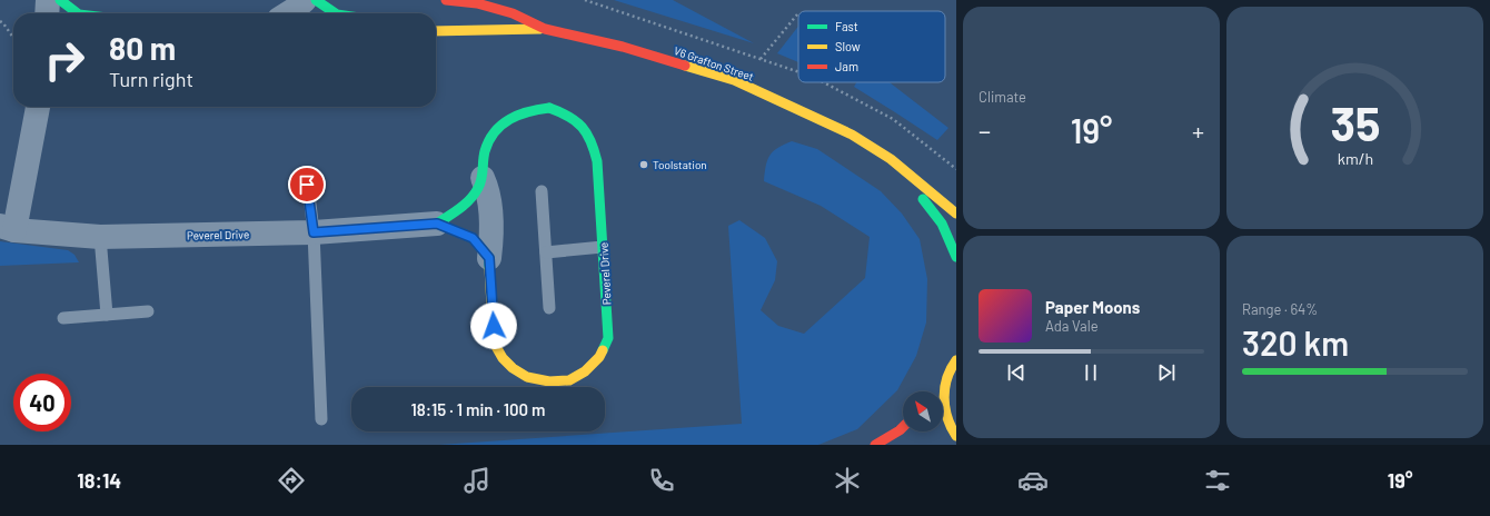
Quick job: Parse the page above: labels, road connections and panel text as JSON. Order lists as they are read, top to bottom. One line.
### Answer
{"streets":{"street":["V6 Grafton Street","Peverel Drive"]},"places":["Toolstation"],"legend":["Fast","Slow","Jam"],"north":"top left","page":{"tile":["Climate",["Range · 64%","320 km"]],"turn":["80 m","Turn right"],"heat":["−","19°","+"],"song":["Paper Moons","Ada Vale"],"limit":"40","trip":"18:15 · 1 min · 100 m","tabs":["18:14","19°"],"gauge":["35","km/h"]}}
